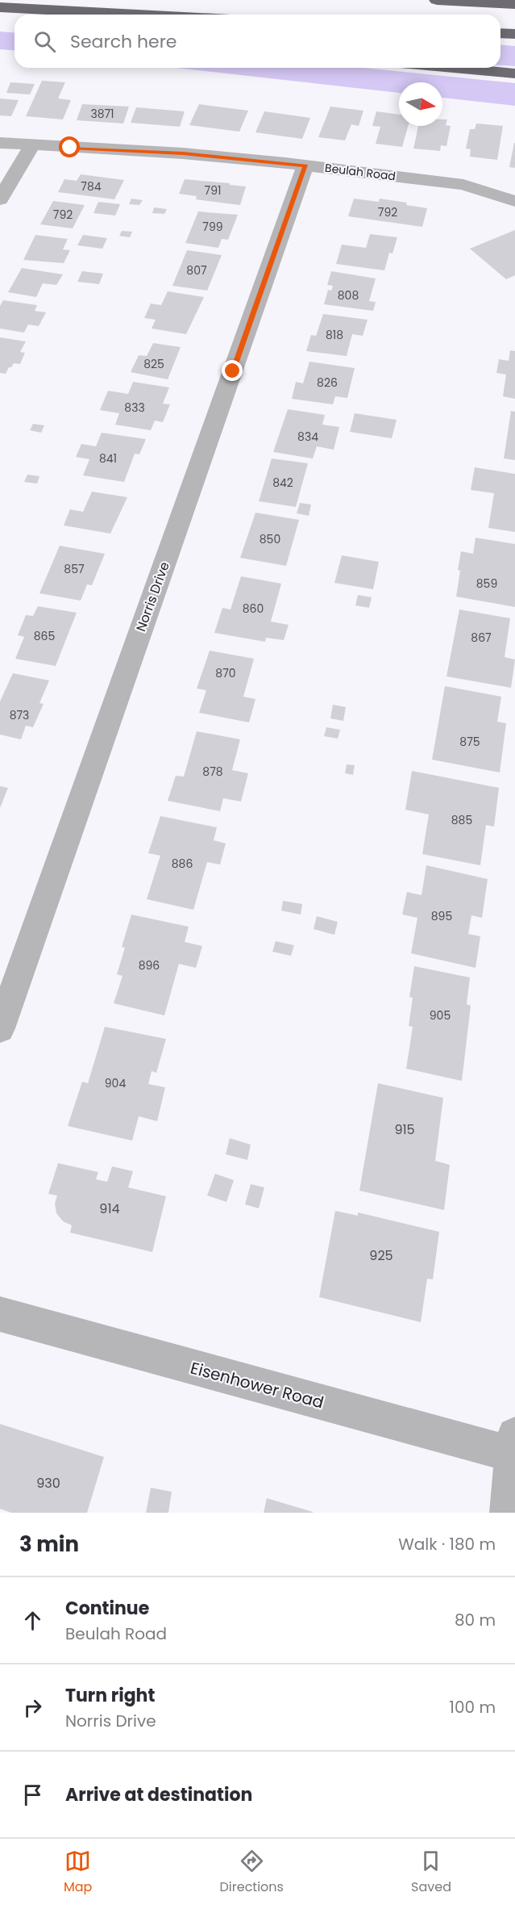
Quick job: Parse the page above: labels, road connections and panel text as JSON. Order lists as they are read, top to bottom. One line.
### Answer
{"streets":{"street":["Beulah Road","Norris Drive","Eisenhower Road"]},"crossings":[["Beulah Road","Norris Drive"]],"house_numbers":["3871","784","791","792","792","799","807","808","818","825","826","833","834","841","842","850","857","859","860","865","867","870","873","875","878","885","886","895","896","905","904","915","914","925","930"],"north":"right","page":{"search":"Search here","heading":["3 min","Walk · 180 m"],"list":[["Continue","Beulah Road","80 m"],["Turn right","Norris Drive","100 m"],"Arrive at destination"],"nav":["Map","Directions","Saved"]}}
